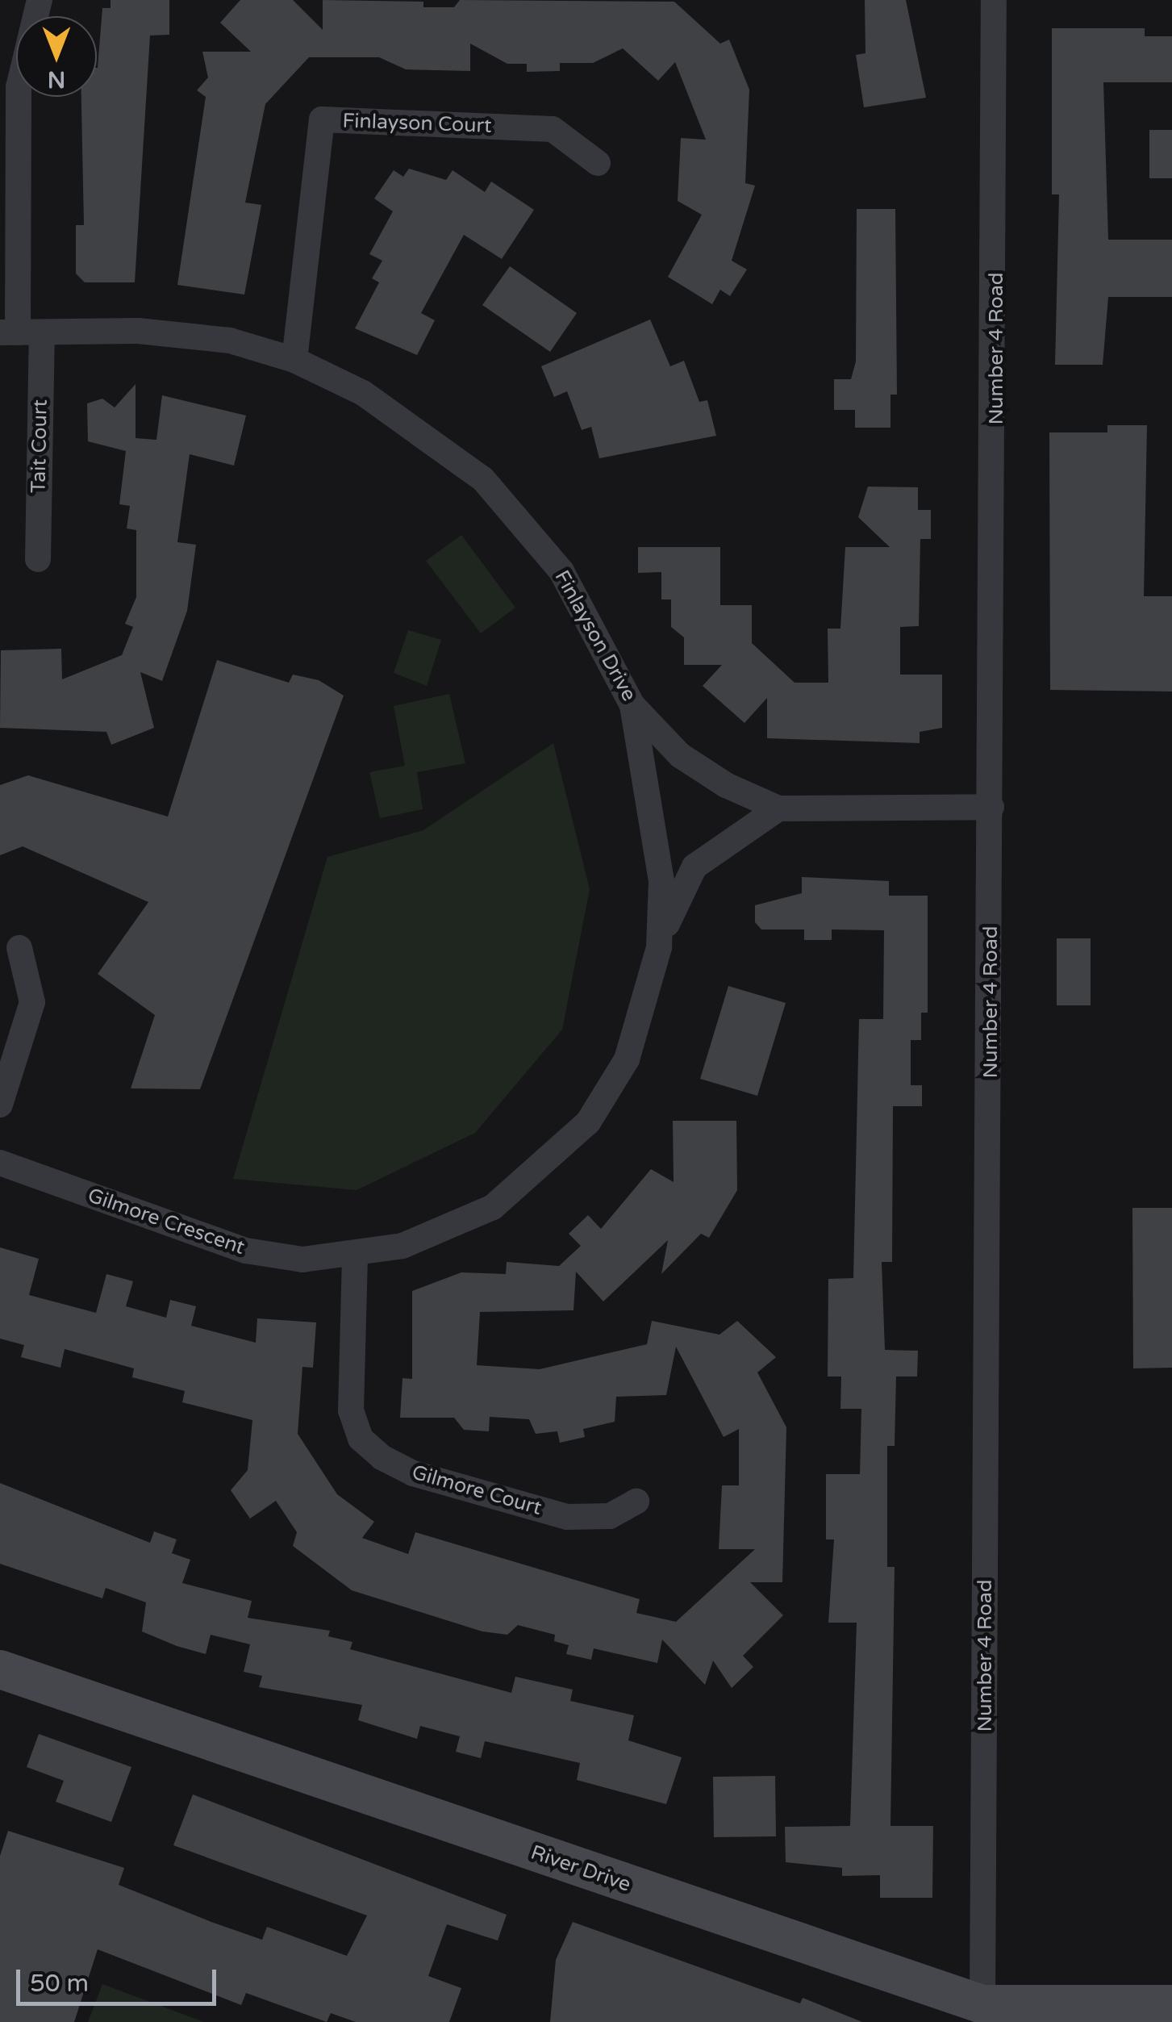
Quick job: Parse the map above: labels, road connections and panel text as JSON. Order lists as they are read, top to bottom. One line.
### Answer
{"streets":{"street":["Finlayson Court","Number 4 Road","Tait Court","Finlayson Drive","Gilmore Crescent","Gilmore Court","River Drive"]},"crossings":[["Finlayson Court","Finlayson Drive"],["Number 4 Road","Finlayson Drive"],["Number 4 Road","River Drive"],["Tait Court","Finlayson Drive"],["Finlayson Drive","Gilmore Crescent"],["Gilmore Crescent","Gilmore Court"]],"scale_bar":"50 m","north":"bottom"}
